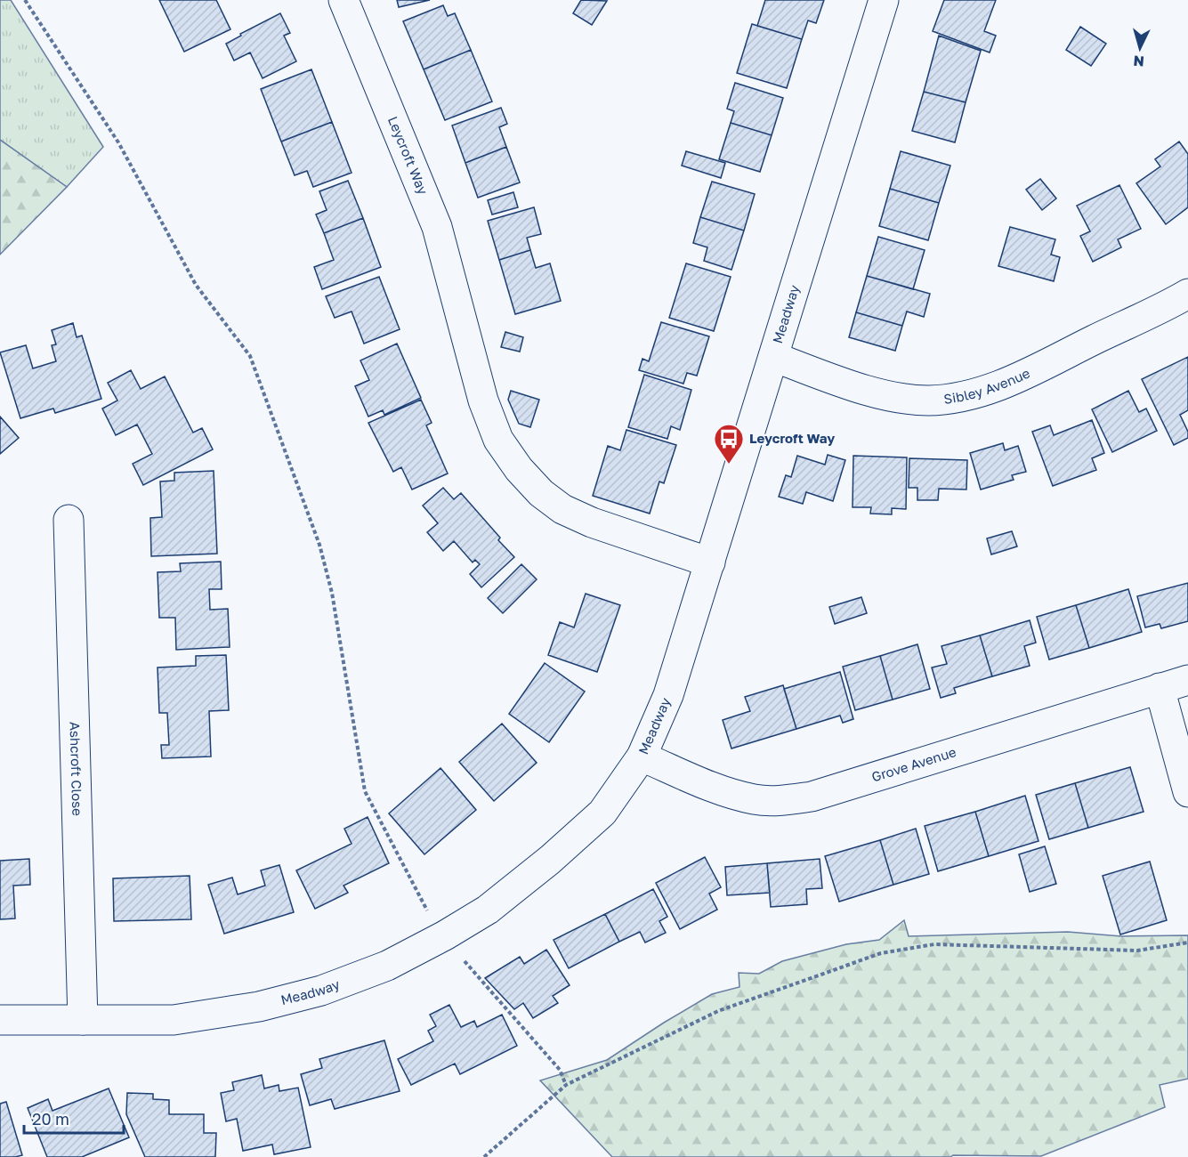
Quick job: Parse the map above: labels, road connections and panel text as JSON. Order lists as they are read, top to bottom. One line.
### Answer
{"streets":{"street":["Leycroft Way","Meadway","Sibley Avenue","Grove Avenue","Ashcroft Close"]},"crossings":[["Leycroft Way","Meadway"],["Meadway","Sibley Avenue"],["Meadway","Grove Avenue"],["Meadway","Ashcroft Close"]],"places":{"bus stop":["Leycroft Way"]},"scale_bar":"20 m","north":"bottom"}
